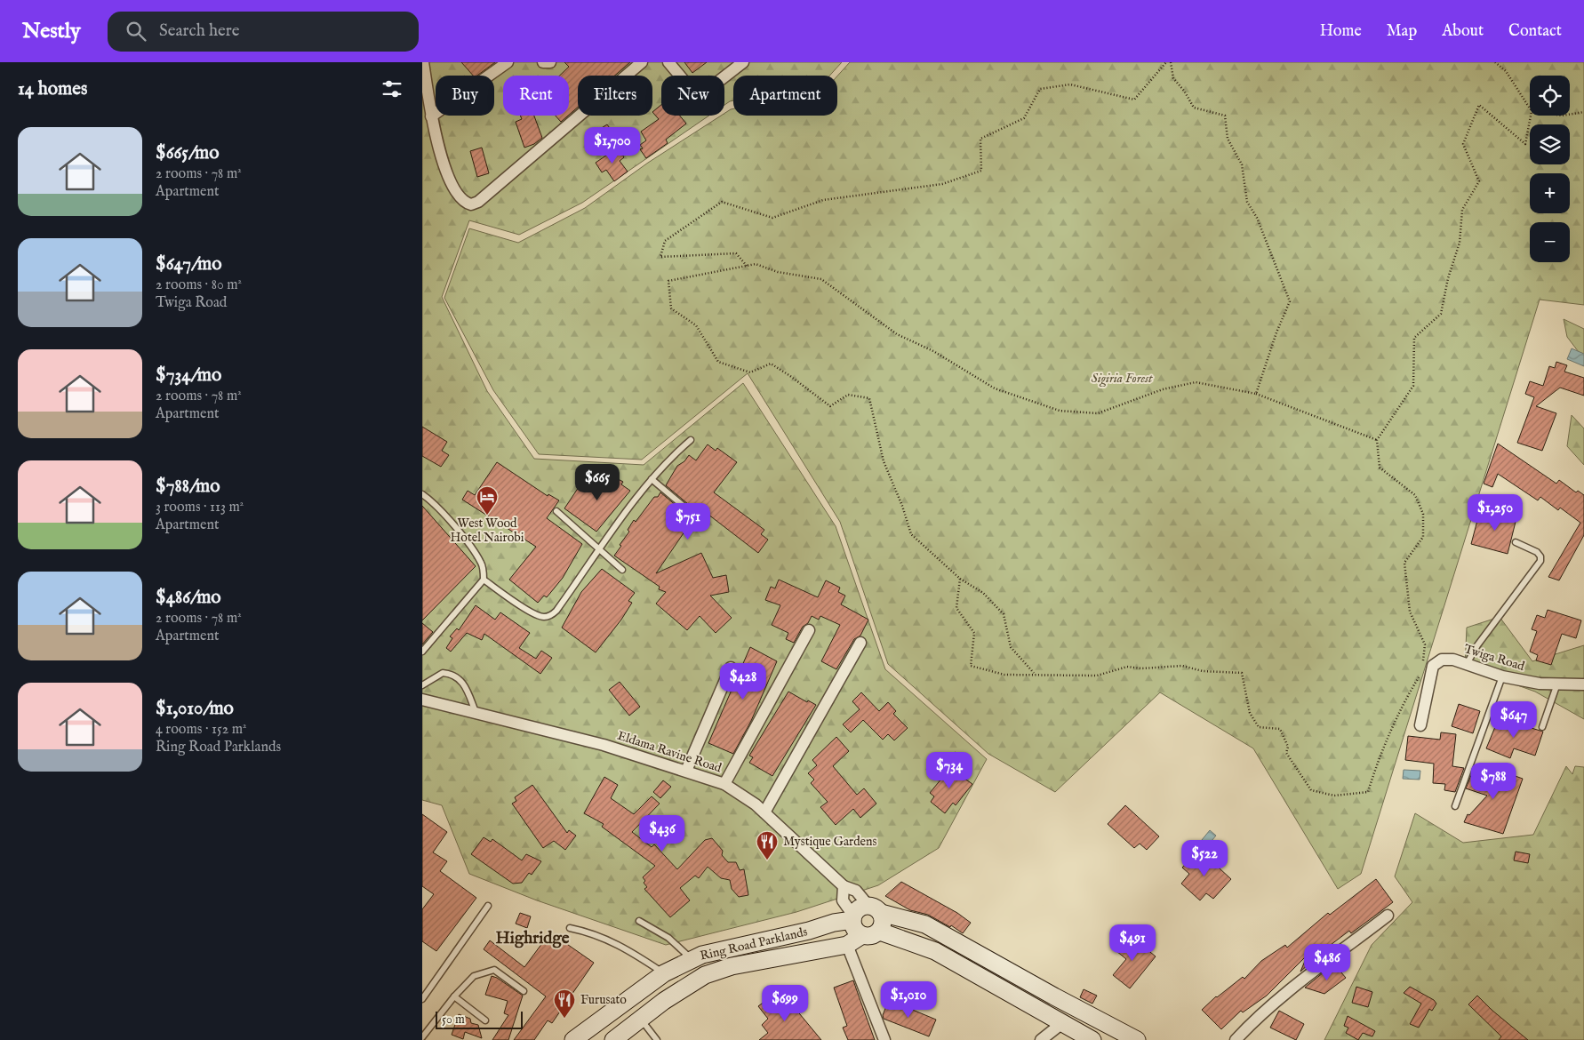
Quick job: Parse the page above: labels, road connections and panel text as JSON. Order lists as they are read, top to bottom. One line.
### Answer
{"streets":{"street":["Twiga Road","Eldama Ravine Road","Ring Road Parklands"]},"crossings":[["Eldama Ravine Road","Ring Road Parklands"]],"districts":["Highridge"],"parks":["Sigiria Forest"],"places":{"hotel":["West Wood Hotel Nairobi"],"restaurant":["Mystique Gardens","Furusato"]},"scale_bar":"50 m","page":{"header":"Nestly","search":"Search here","nav":["Home","Map","About","Contact"],"heading":"14 homes","map_buttons":["+","−"],"chip":["Buy","Rent","Filters","New","Apartment"],"list":[{"name":"$665/mo","note":"2 rooms · 78 m² · Apartment"},{"name":"$647/mo","note":"2 rooms · 80 m² · Twiga Road"},{"name":"$734/mo","note":"2 rooms · 78 m² · Apartment"},{"name":"$788/mo","note":"3 rooms · 113 m² · Apartment"},{"name":"$486/mo","note":"2 rooms · 78 m² · Apartment"},{"name":"$1,010/mo","note":"4 rooms · 152 m² · Ring Road Parklands"}],"price":["$1,700","$665","$1,250","$751","$428","$647","$734","$788","$436","$522","$491","$486","$1,010","$699"],"scale":"50 m"}}
